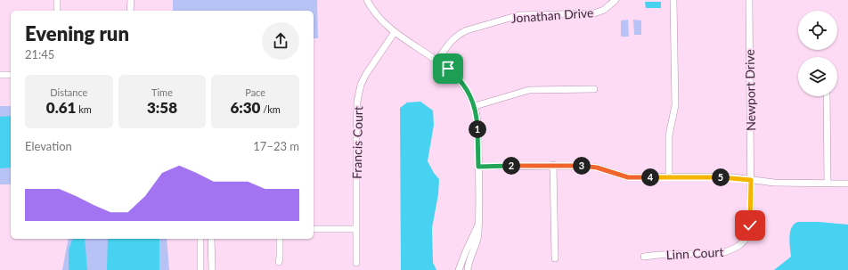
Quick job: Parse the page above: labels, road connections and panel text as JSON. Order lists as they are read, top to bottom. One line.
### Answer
{"streets":{"street":["Jonathan Drive","Newport Drive","Francis Court","Linn Court"]},"crossings":[["Newport Drive","Linn Court"]],"page":{"heading":["Evening run","21:45"],"stats":[["Distance","0.61 km"],["Time","3:58"],["Pace","6:30 /km"]],"pins":["1","2","3","4","5"],"chart":["Elevation","17–23 m"]}}
